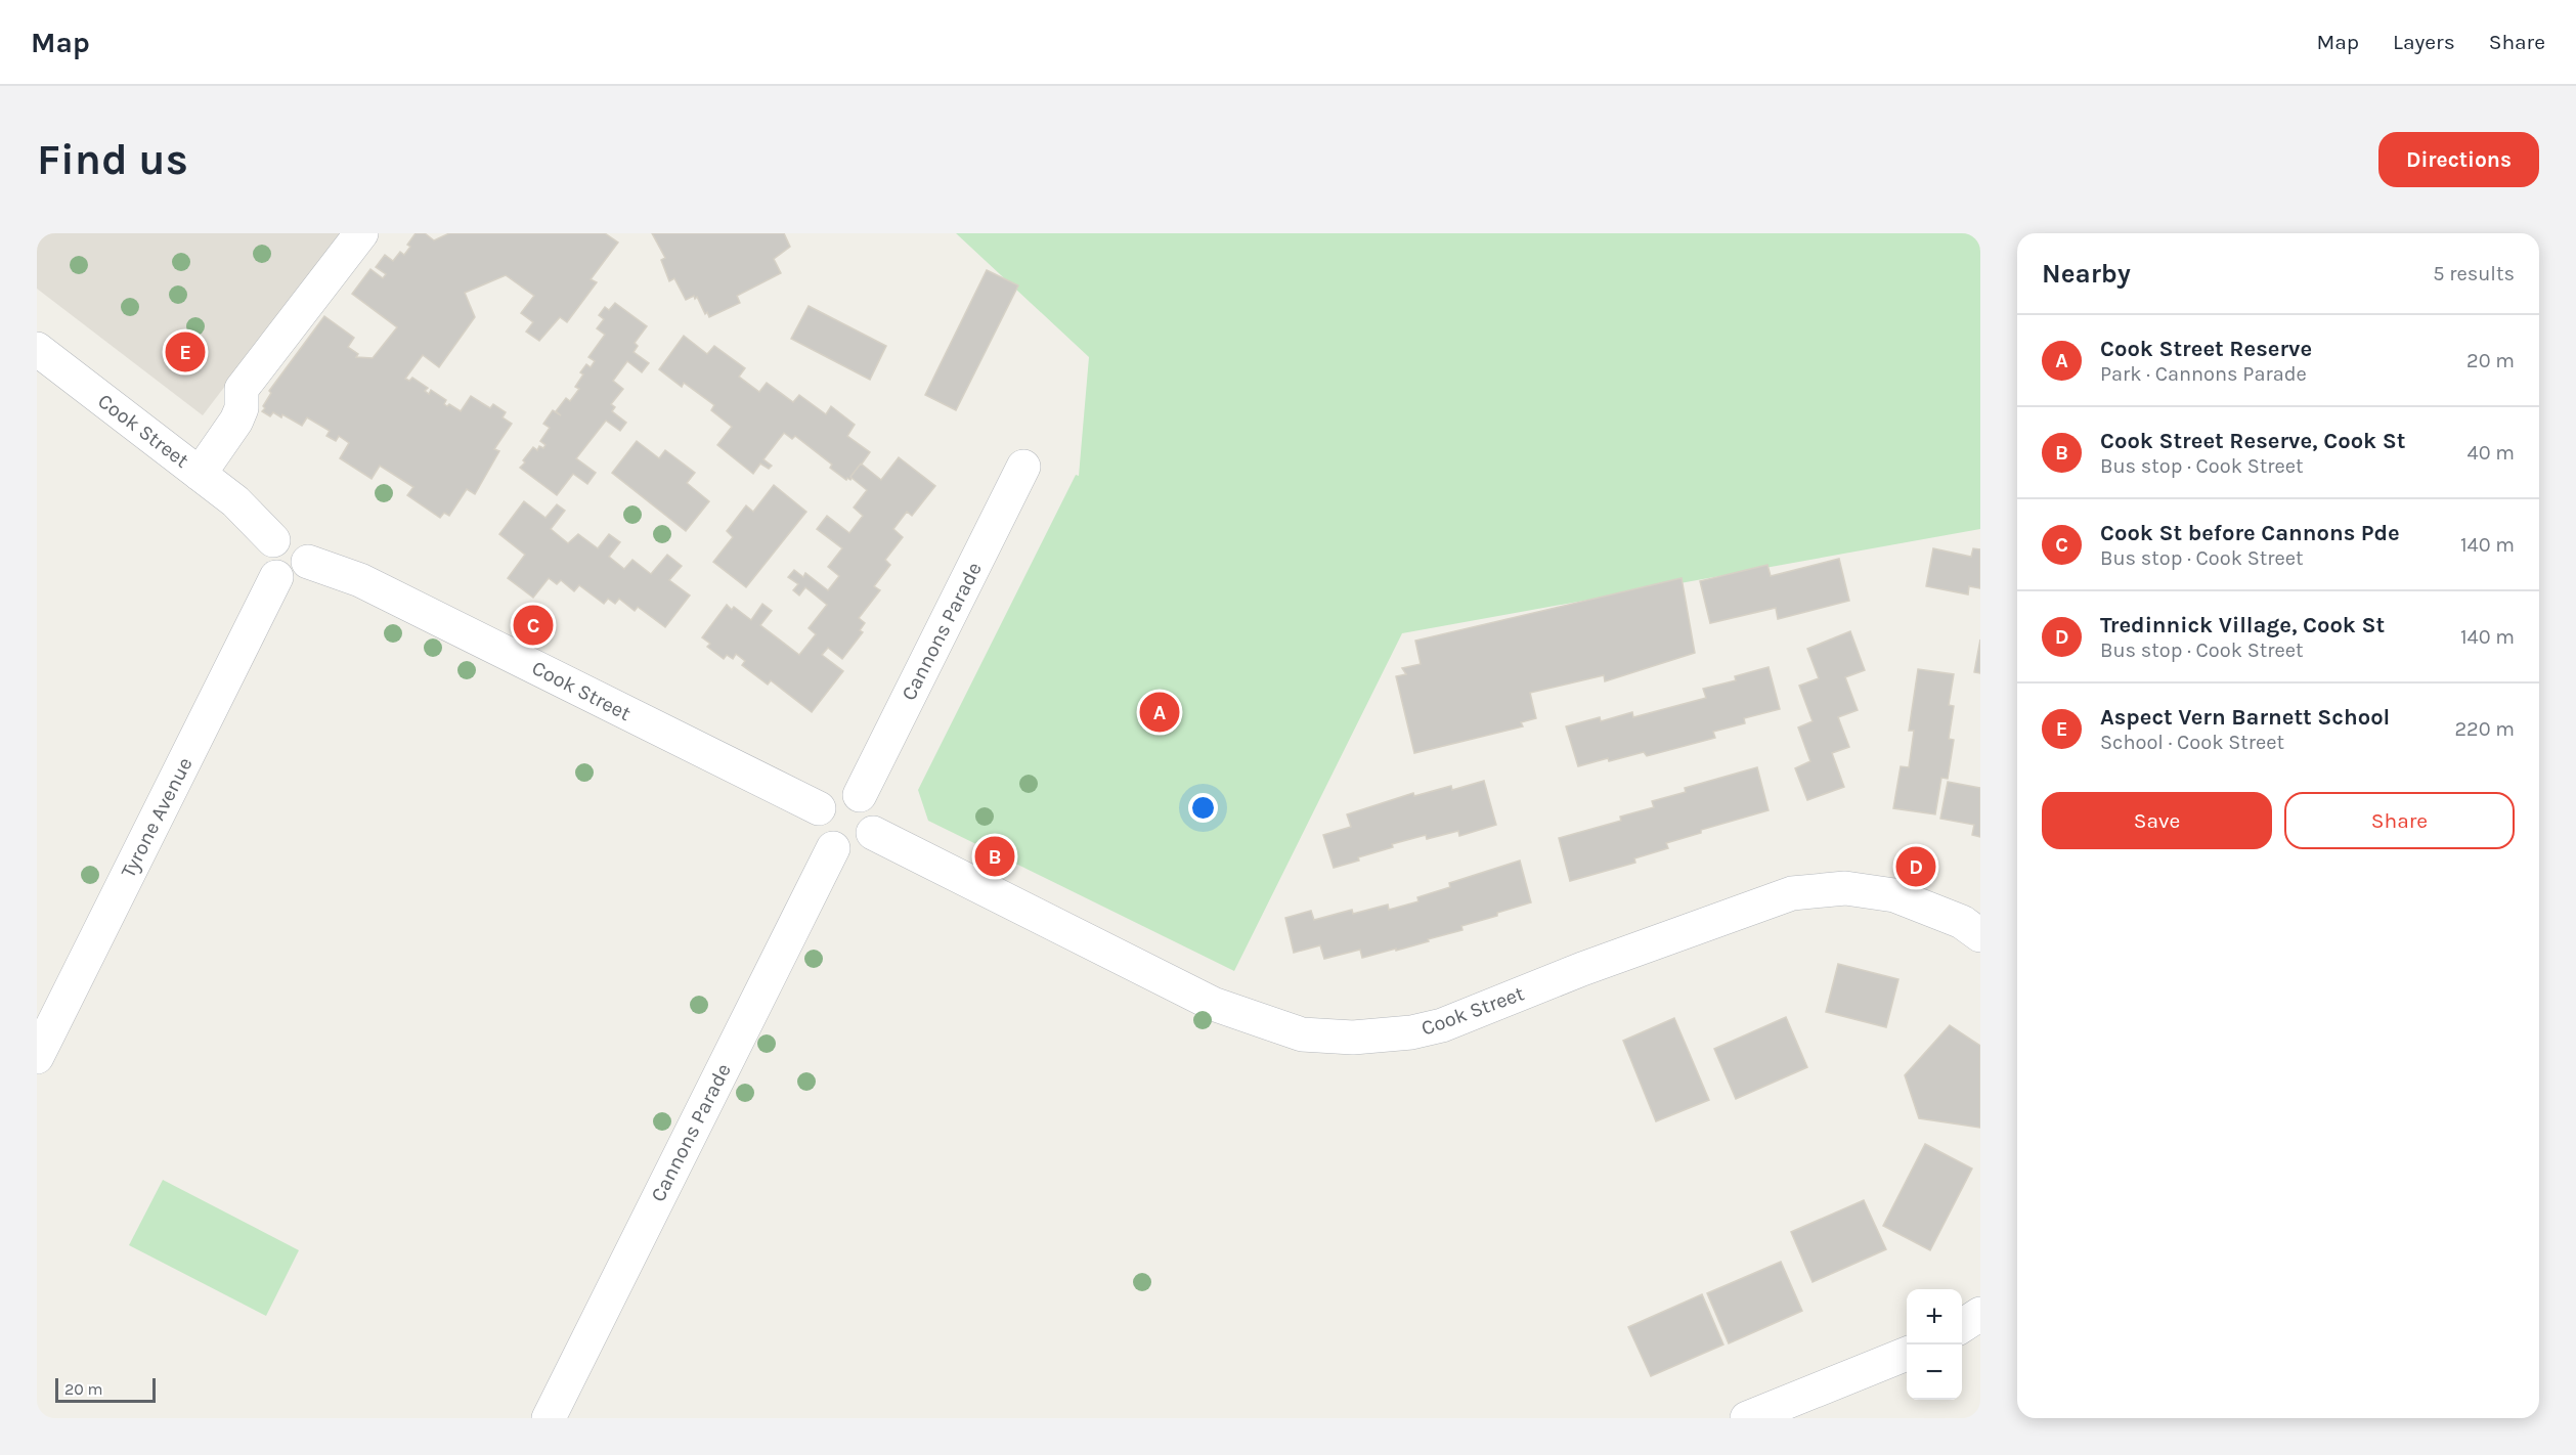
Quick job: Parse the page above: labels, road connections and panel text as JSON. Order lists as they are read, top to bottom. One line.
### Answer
{"streets":{"street":["Cook Street","Cannons Parade","Tyrone Avenue"]},"crossings":[["Cook Street","Cannons Parade"],["Cook Street","Tyrone Avenue"]],"scale_bar":"20 m","page":{"header":"Map","nav":["Map","Layers","Share"],"buttons":["Directions",["Save","Share"]],"title":"Find us","heading":["Nearby","5 results"],"list":[{"mark":"A","name":"Cook Street Reserve","note":"Park · Cannons Parade","value":"20 m"},{"mark":"B","name":"Cook Street Reserve, Cook St","note":"Bus stop · Cook Street","value":"40 m"},{"mark":"C","name":"Cook St before Cannons Pde","note":"Bus stop · Cook Street","value":"140 m"},{"mark":"D","name":"Tredinnick Village, Cook St","note":"Bus stop · Cook Street","value":"140 m"},{"mark":"E","name":"Aspect Vern Barnett School","note":"School · Cook Street","value":"220 m"}],"pins":["E","C","A","B","D"],"map_buttons":["+","−"],"scale":"20 m"}}
